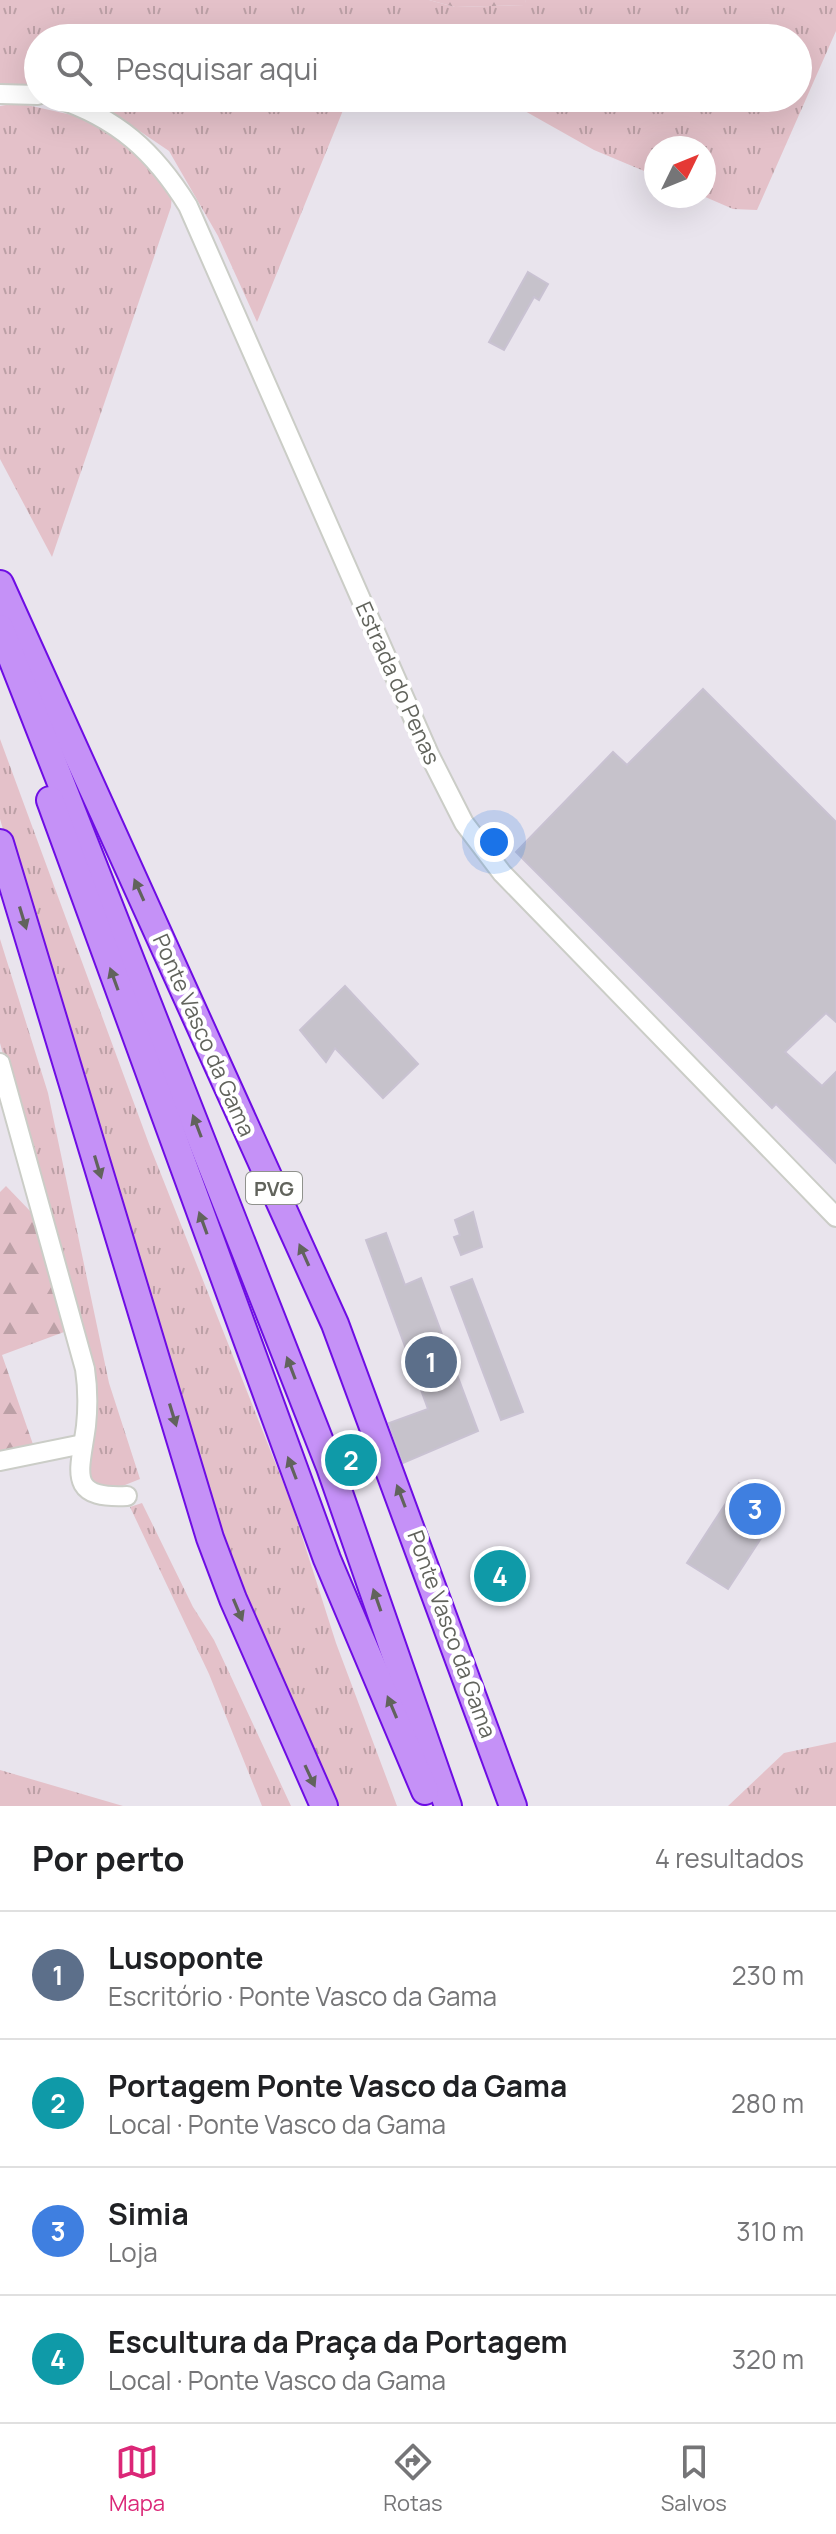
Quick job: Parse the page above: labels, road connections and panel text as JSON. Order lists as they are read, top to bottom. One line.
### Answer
{"streets":{"highway":["Ponte Vasco da Gama","PVG"],"street":["Estrada do Penas"]},"north":"top right","page":{"search":"Pesquisar aqui","pins":["1","2","3","4"],"heading":["Por perto","4 resultados"],"list":[{"mark":"1","name":"Lusoponte","note":"Escritório · Ponte Vasco da Gama","value":"230 m"},{"mark":"2","name":"Portagem Ponte Vasco da Gama","note":"Local · Ponte Vasco da Gama","value":"280 m"},{"mark":"3","name":"Simia","note":"Loja","value":"310 m"},{"mark":"4","name":"Escultura da Praça da Portagem","note":"Local · Ponte Vasco da Gama","value":"320 m"}],"nav":["Mapa","Rotas","Salvos"]}}
